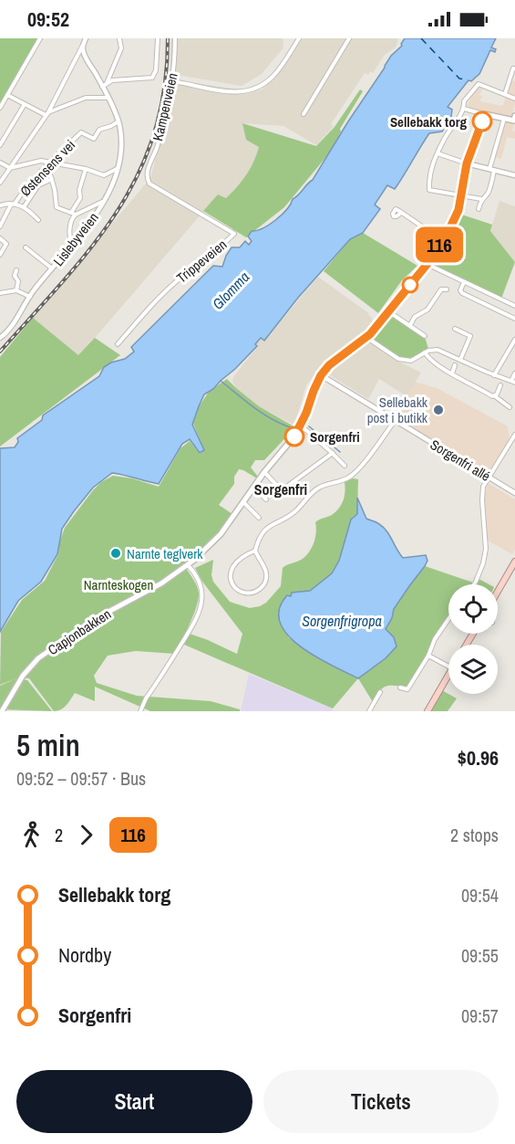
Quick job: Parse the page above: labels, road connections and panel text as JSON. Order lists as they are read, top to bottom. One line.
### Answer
{"streets":{"main road":["Capjonbakken"],"street":["Kampenveien","Østensens vei","Lislebyveien","Trippeveien","Sorgenfri allé"]},"crossings":[["Kampenveien","Trippeveien"],["Østensens vei","Lislebyveien"],["Sorgenfri allé","Capjonbakken"]],"districts":["Sorgenfri"],"water":["Glomma","Sorgenfrigropa"],"parks":["Narnteskogen"],"places":["Sellebakk torg","Sellebakk post i butikk","Sorgenfri","Narnte teglverk"],"lines":["bus line 116"],"page":{"status":"09:52","on_map":"116","heading":["5 min","09:52 – 09:57 · Bus","$0.96"],"legs":["2","116","2 stops"],"list":[{"name":"Sellebakk torg","value":"09:54"},{"name":"Nordby","value":"09:55"},{"name":"Sorgenfri","value":"09:57"}],"buttons":["Start","Tickets"]}}
